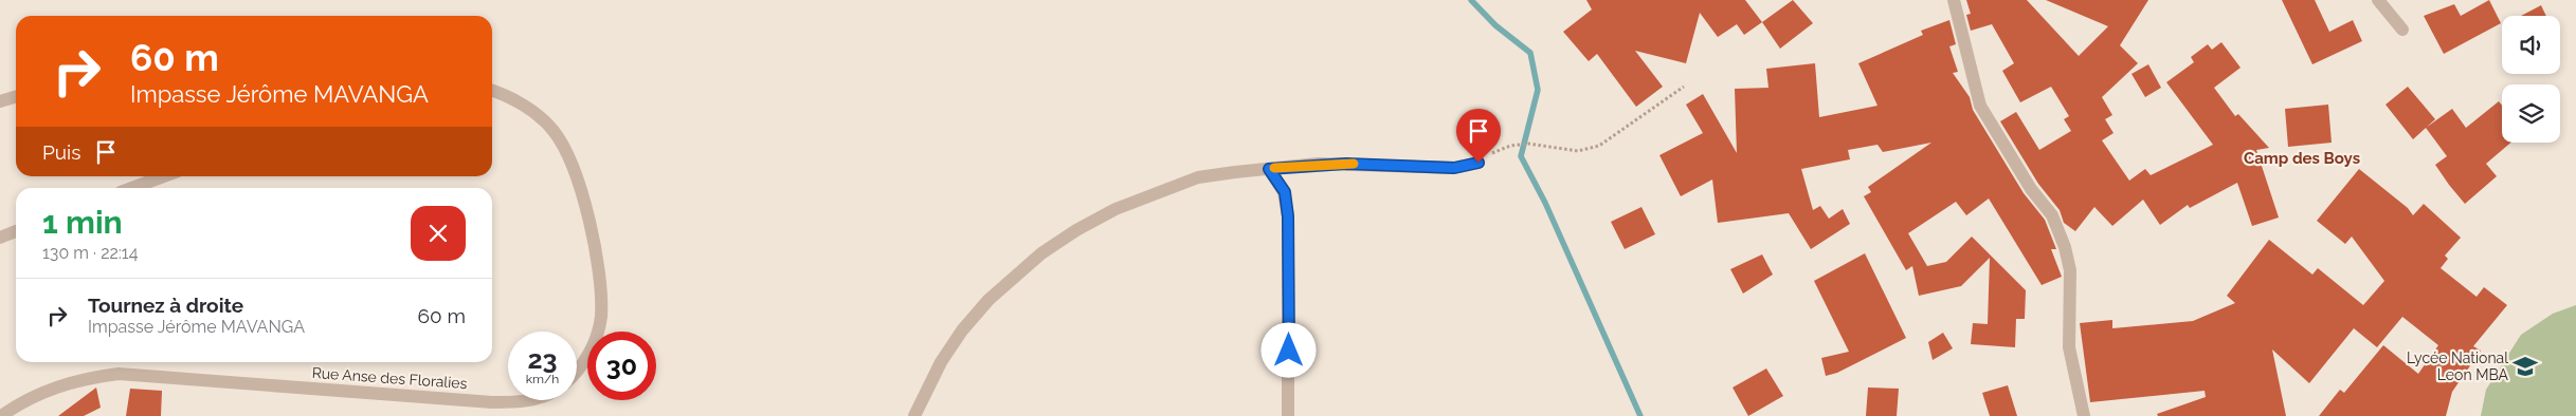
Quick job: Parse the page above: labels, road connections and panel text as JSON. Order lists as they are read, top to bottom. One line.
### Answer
{"streets":{"street":["Rue Anse des Floralies"]},"districts":["Camp des Boys"],"places":{"school or university":["Lycée National Leon MBA"]},"page":{"turn":["60 m","Impasse Jérôme MAVANGA"],"then":"Puis","heading":["1 min","130 m · 22:14"],"list":[{"name":"Tournez à droite","note":"Impasse Jérôme MAVANGA","value":"60 m"}],"speed":"23 km/h","limit":"30"}}
